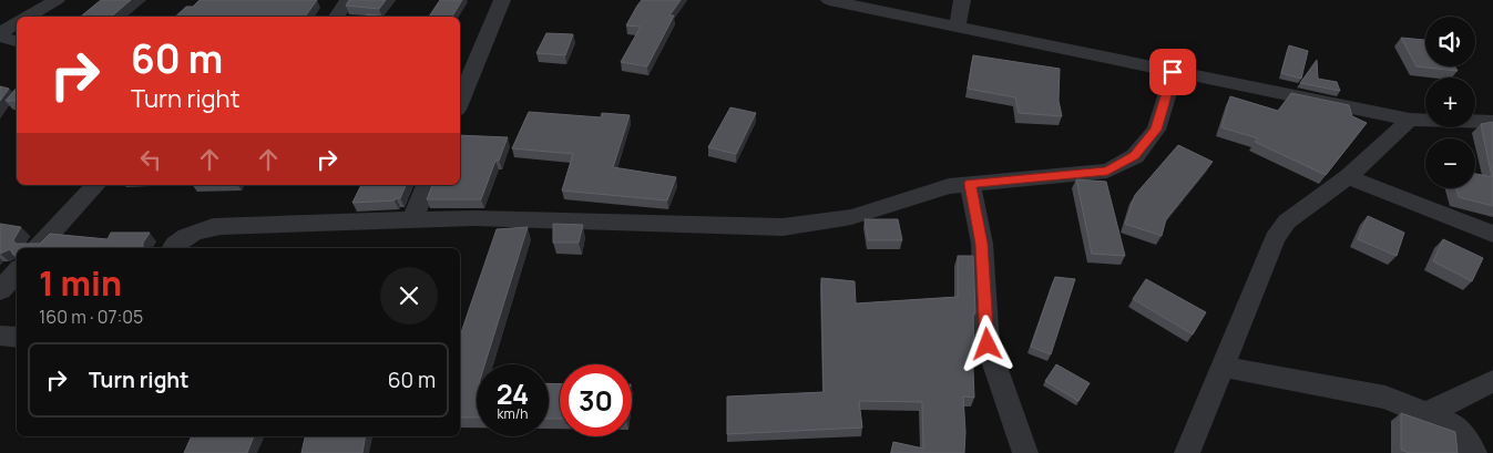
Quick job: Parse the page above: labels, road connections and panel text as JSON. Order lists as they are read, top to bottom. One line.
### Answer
{"page":{"map_buttons":["+","−"],"turn":["60 m","Turn right"],"heading":["1 min","160 m · 07:05"],"list":[{"name":"Turn right","value":"60 m"}],"speed":"24 km/h","limit":"30"}}
